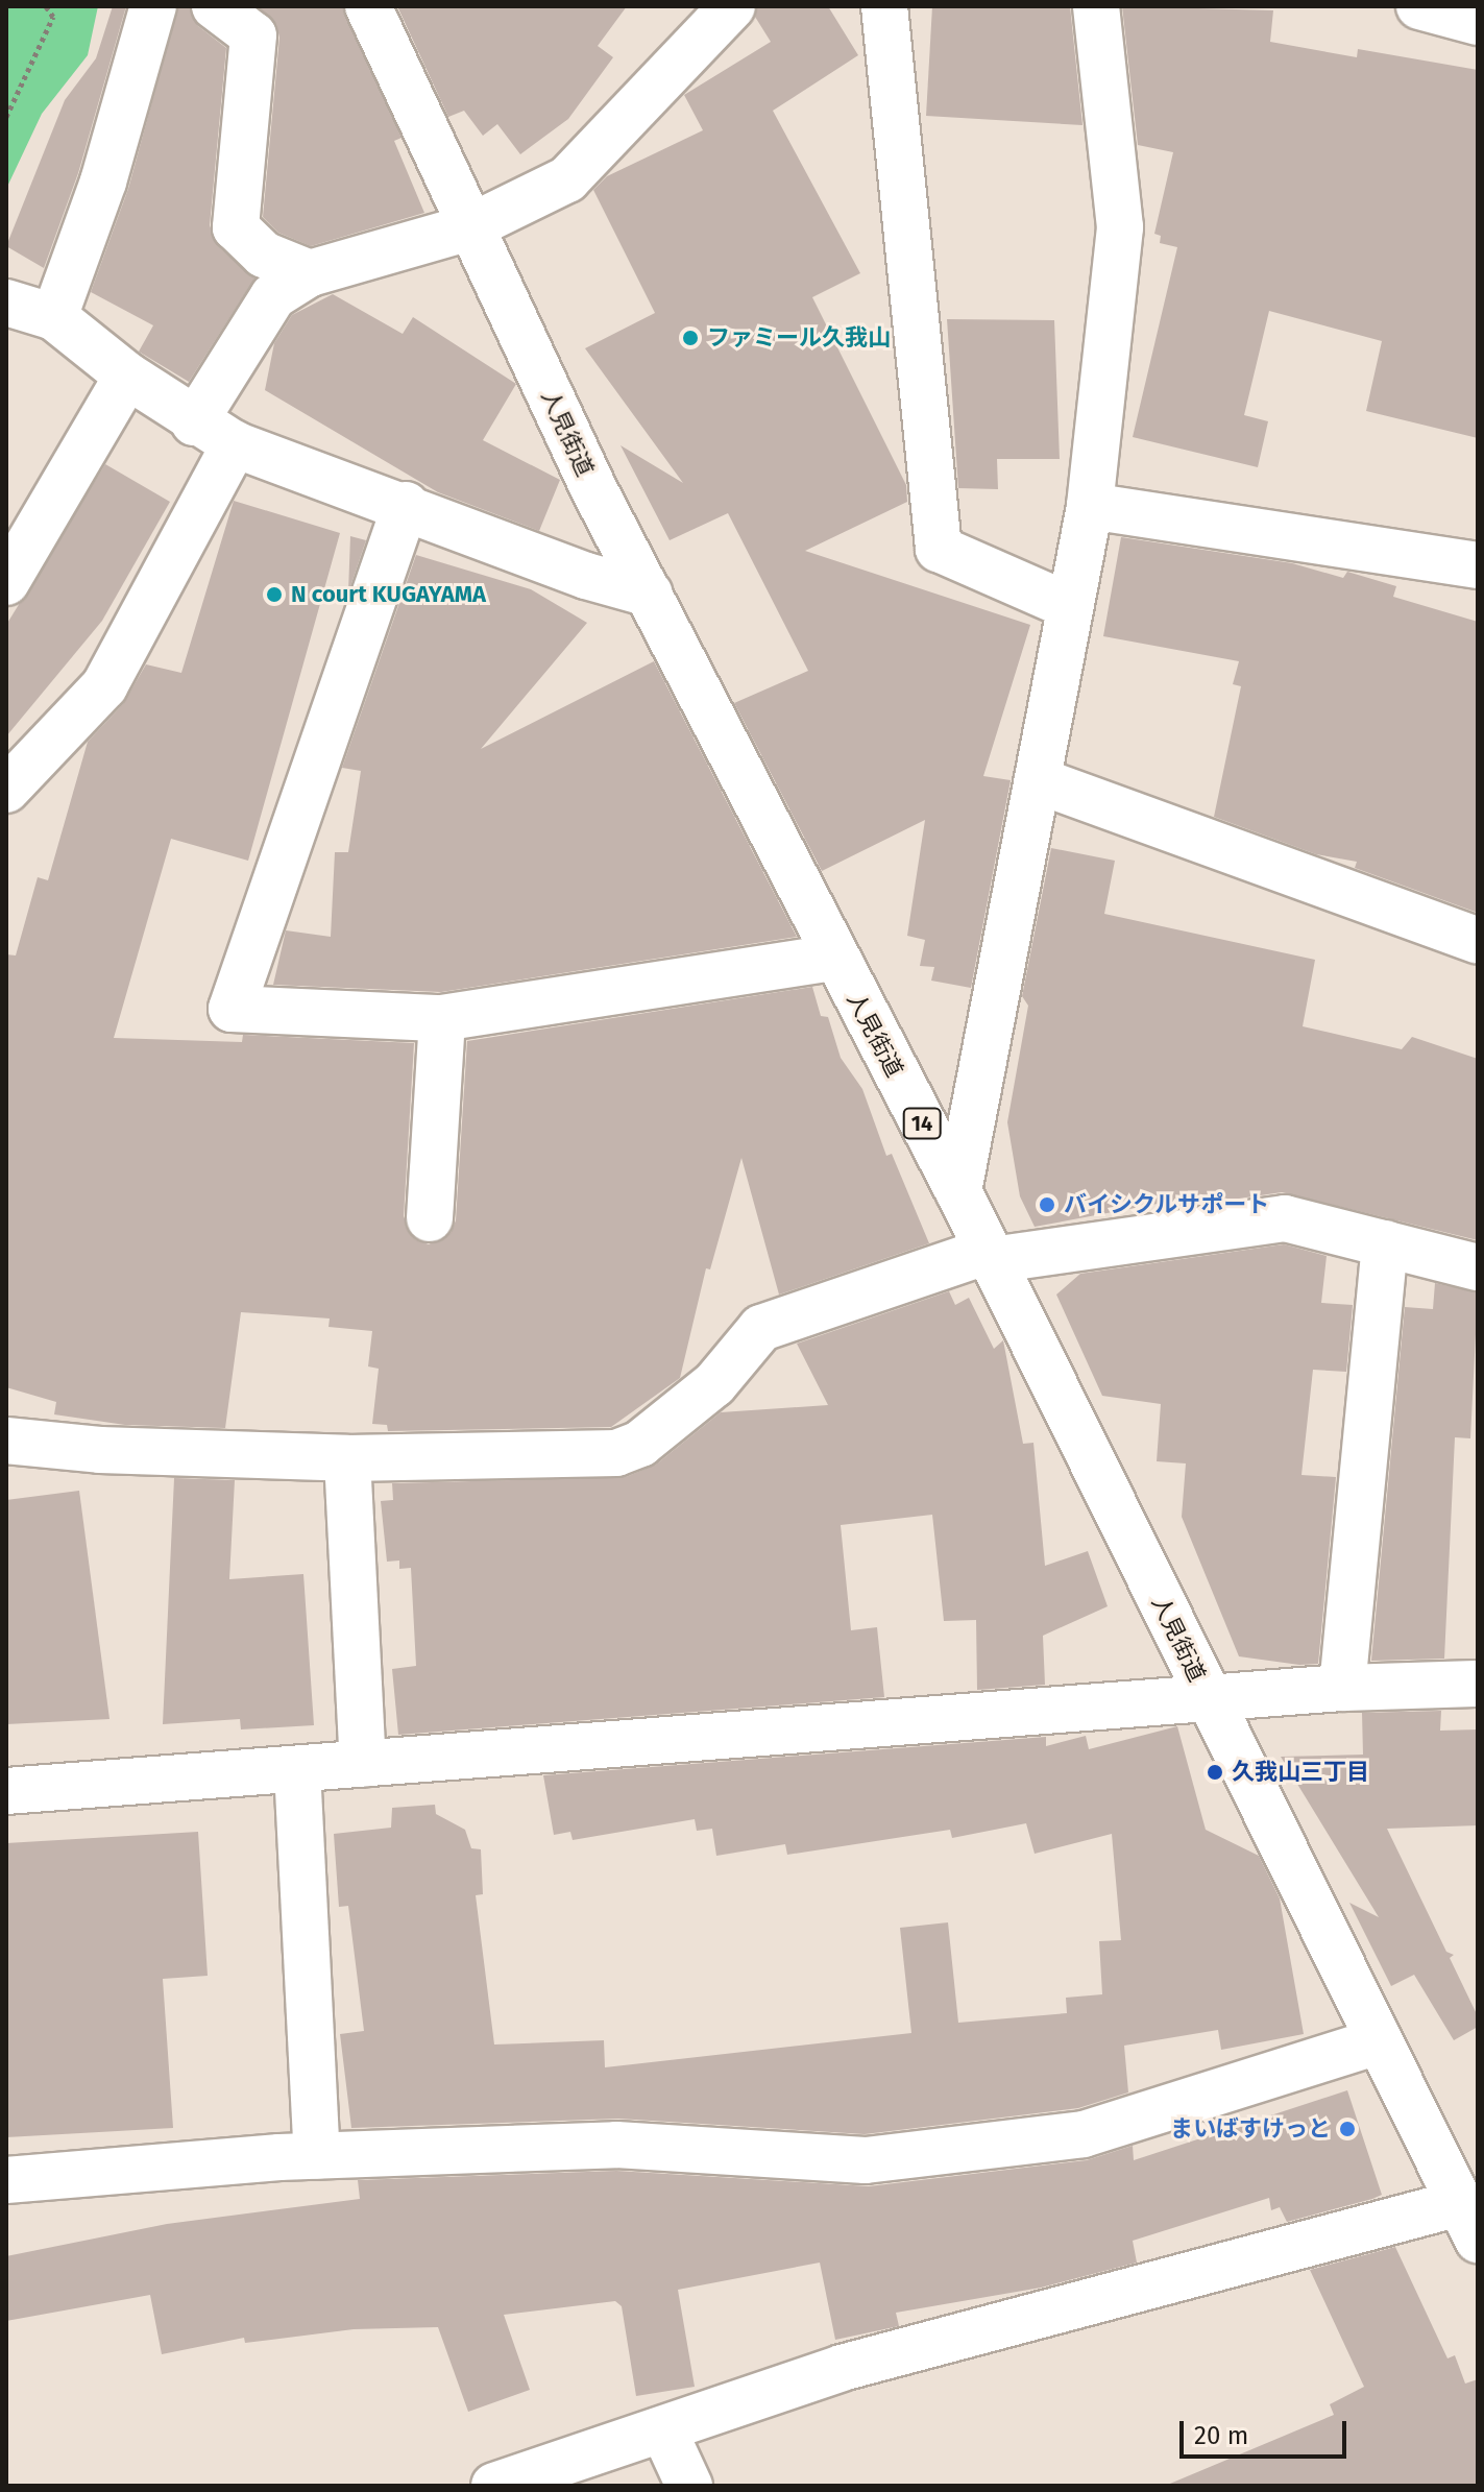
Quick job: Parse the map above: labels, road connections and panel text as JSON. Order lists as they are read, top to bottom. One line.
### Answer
{"streets":{"street":["人見街道","14"]},"places":["ファミール久我山","N court KUGAYAMA","バイシクルサポート","久我山三丁目","まいばすけっと"],"scale_bar":"20 m"}
